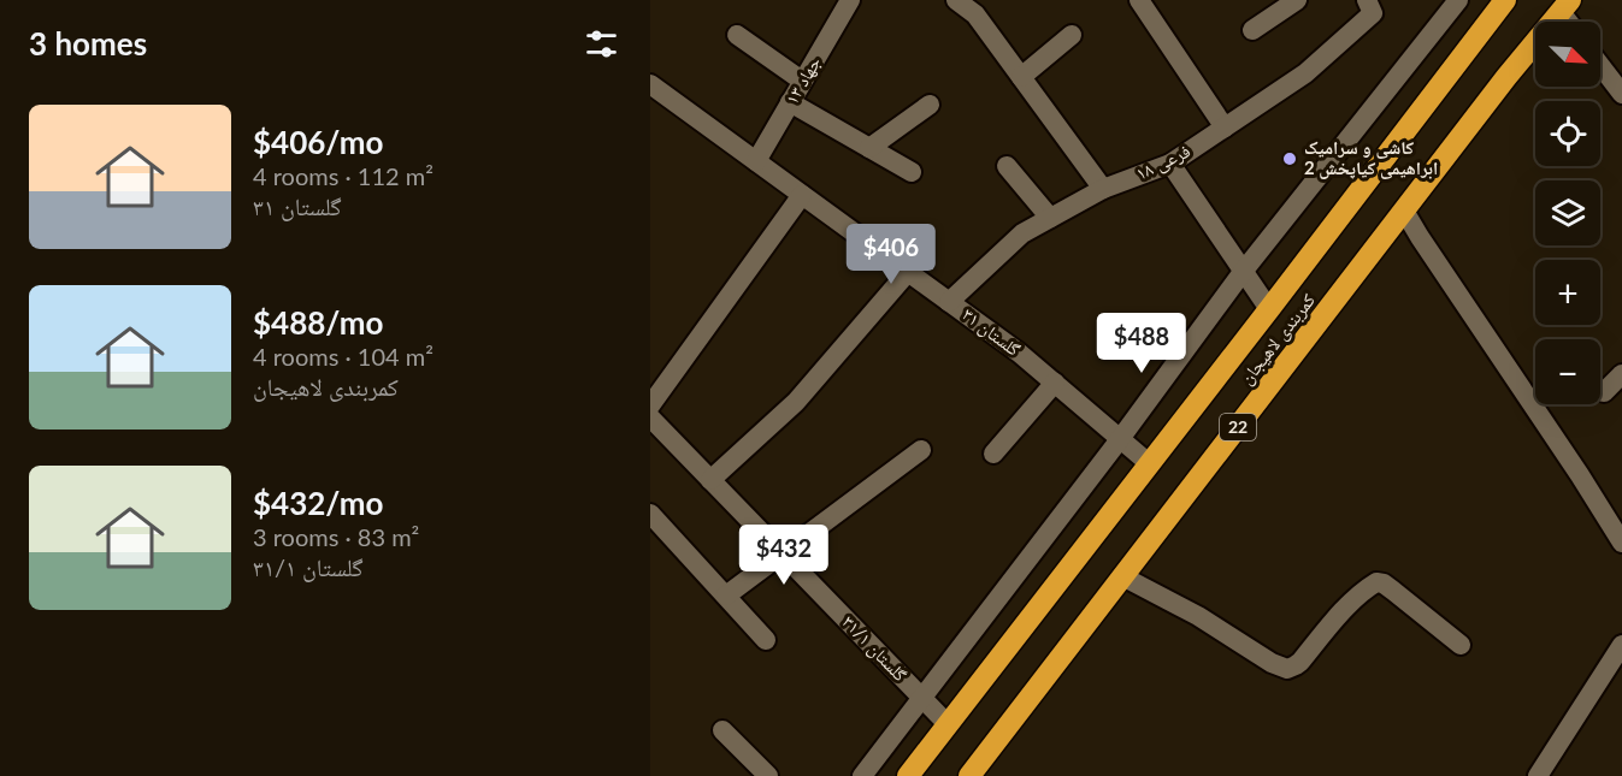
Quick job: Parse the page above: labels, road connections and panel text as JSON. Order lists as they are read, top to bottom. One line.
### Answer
{"streets":{"highway":["کمربندی لاهیجان","22"],"street":["جهاد ۱۳","فرعی ۱۸","گلستان ۳۱","گلستان ۳۱/۱"]},"crossings":[["جهاد ۱۳","گلستان ۳۱"],["فرعی ۱۸","گلستان ۳۱"],["گلستان ۳۱","کمربندی لاهیجان"],["کمربندی لاهیجان","گلستان ۳۱/۱"]],"places":["کاشی و سرامیک ابراهيمی کیاپخش 2"],"north":"bottom right","page":{"heading":"3 homes","map_buttons":["+","−"],"list":[{"name":"$406/mo","note":"4 rooms · 112 m² · گلستان ۳۱"},{"name":"$488/mo","note":"4 rooms · 104 m² · کمربندی لاهیجان"},{"name":"$432/mo","note":"3 rooms · 83 m² · گلستان ۳۱/۱"}],"price":["$406","$488","$432"]}}
